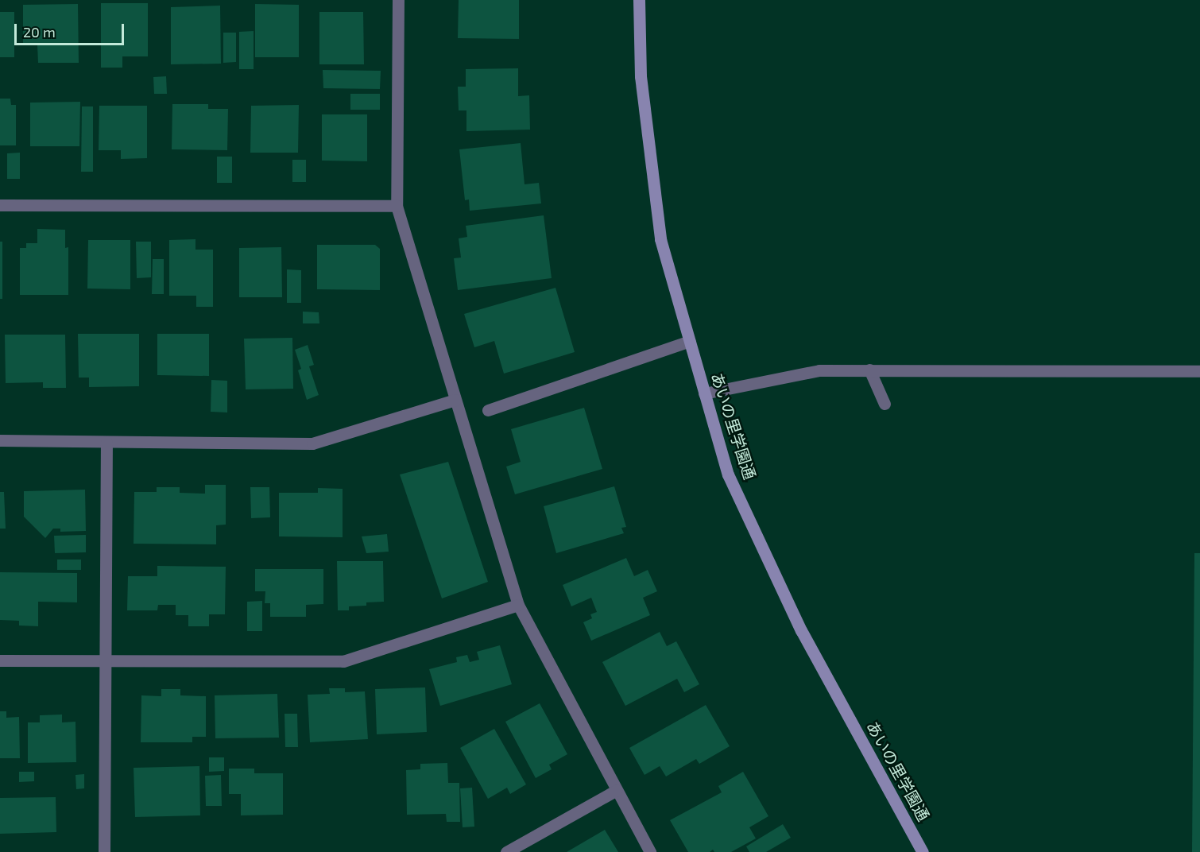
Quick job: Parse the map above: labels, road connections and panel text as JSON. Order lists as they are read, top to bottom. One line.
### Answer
{"streets":{"street":["あいの里学園通"]},"scale_bar":"20 m"}
